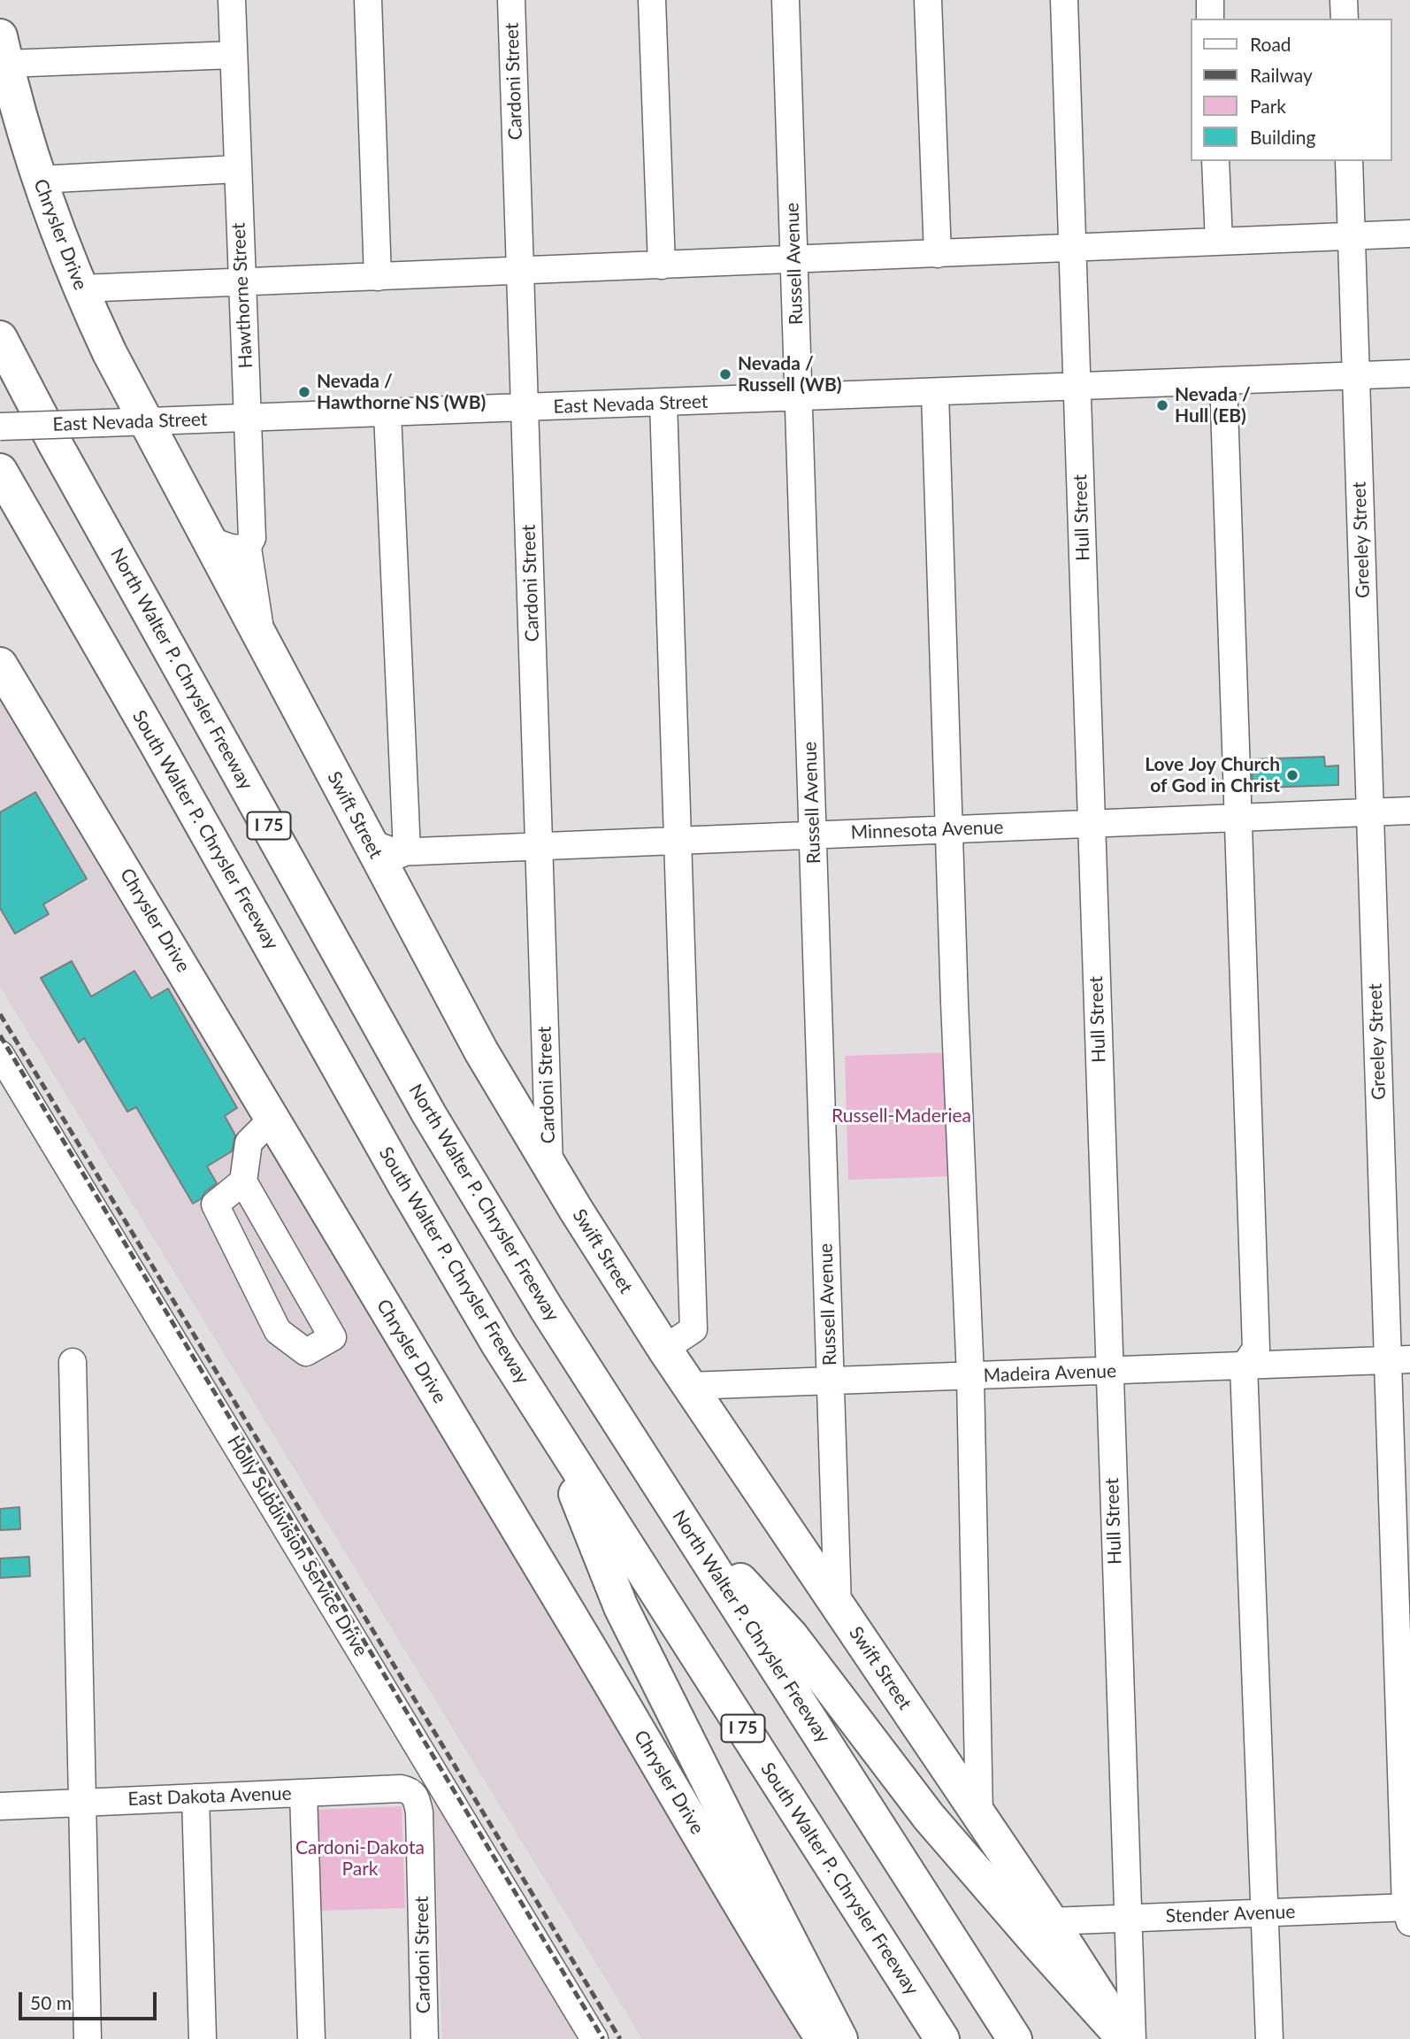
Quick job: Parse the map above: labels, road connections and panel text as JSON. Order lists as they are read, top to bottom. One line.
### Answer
{"streets":{"main road":["Chrysler Drive","North Walter P. Chrysler Freeway","Swift Street","I 75","South Walter P. Chrysler Freeway"],"street":["Cardoni Street","Russell Avenue","Hawthorne Street","East Nevada Street","Hull Street","Greeley Street","Minnesota Avenue","Madeira Avenue","Holly Subdivision Service Drive","East Dakota Avenue","Stender Avenue"]},"crossings":[["Cardoni Street","East Nevada Street"],["Cardoni Street","Swift Street"],["Cardoni Street","Minnesota Avenue"],["Cardoni Street","East Dakota Avenue"],["Chrysler Drive","East Nevada Street"],["Chrysler Drive","Swift Street"],["Russell Avenue","East Nevada Street"],["Russell Avenue","Swift Street"],["Russell Avenue","Minnesota Avenue"],["Russell Avenue","Madeira Avenue"],["Hawthorne Street","East Nevada Street"],["Hawthorne Street","Swift Street"],["East Nevada Street","Hull Street"],["East Nevada Street","Greeley Street"],["East Nevada Street","Swift Street"],["Hull Street","Minnesota Avenue"],["Hull Street","Madeira Avenue"],["Hull Street","Stender Avenue"],["Greeley Street","Minnesota Avenue"],["Greeley Street","Madeira Avenue"],["Greeley Street","Stender Avenue"],["Swift Street","Minnesota Avenue"],["Swift Street","Madeira Avenue"],["Swift Street","Stender Avenue"]],"parks":["Russell-Maderiea","Cardoni-Dakota Park"],"places":["Nevada / Russell (WB)","Nevada / Hawthorne NS (WB)","Nevada / Hull (EB)","Love Joy Church of God in Christ"],"legend":["Road","Railway","Park","Building"],"scale_bar":"50 m"}
